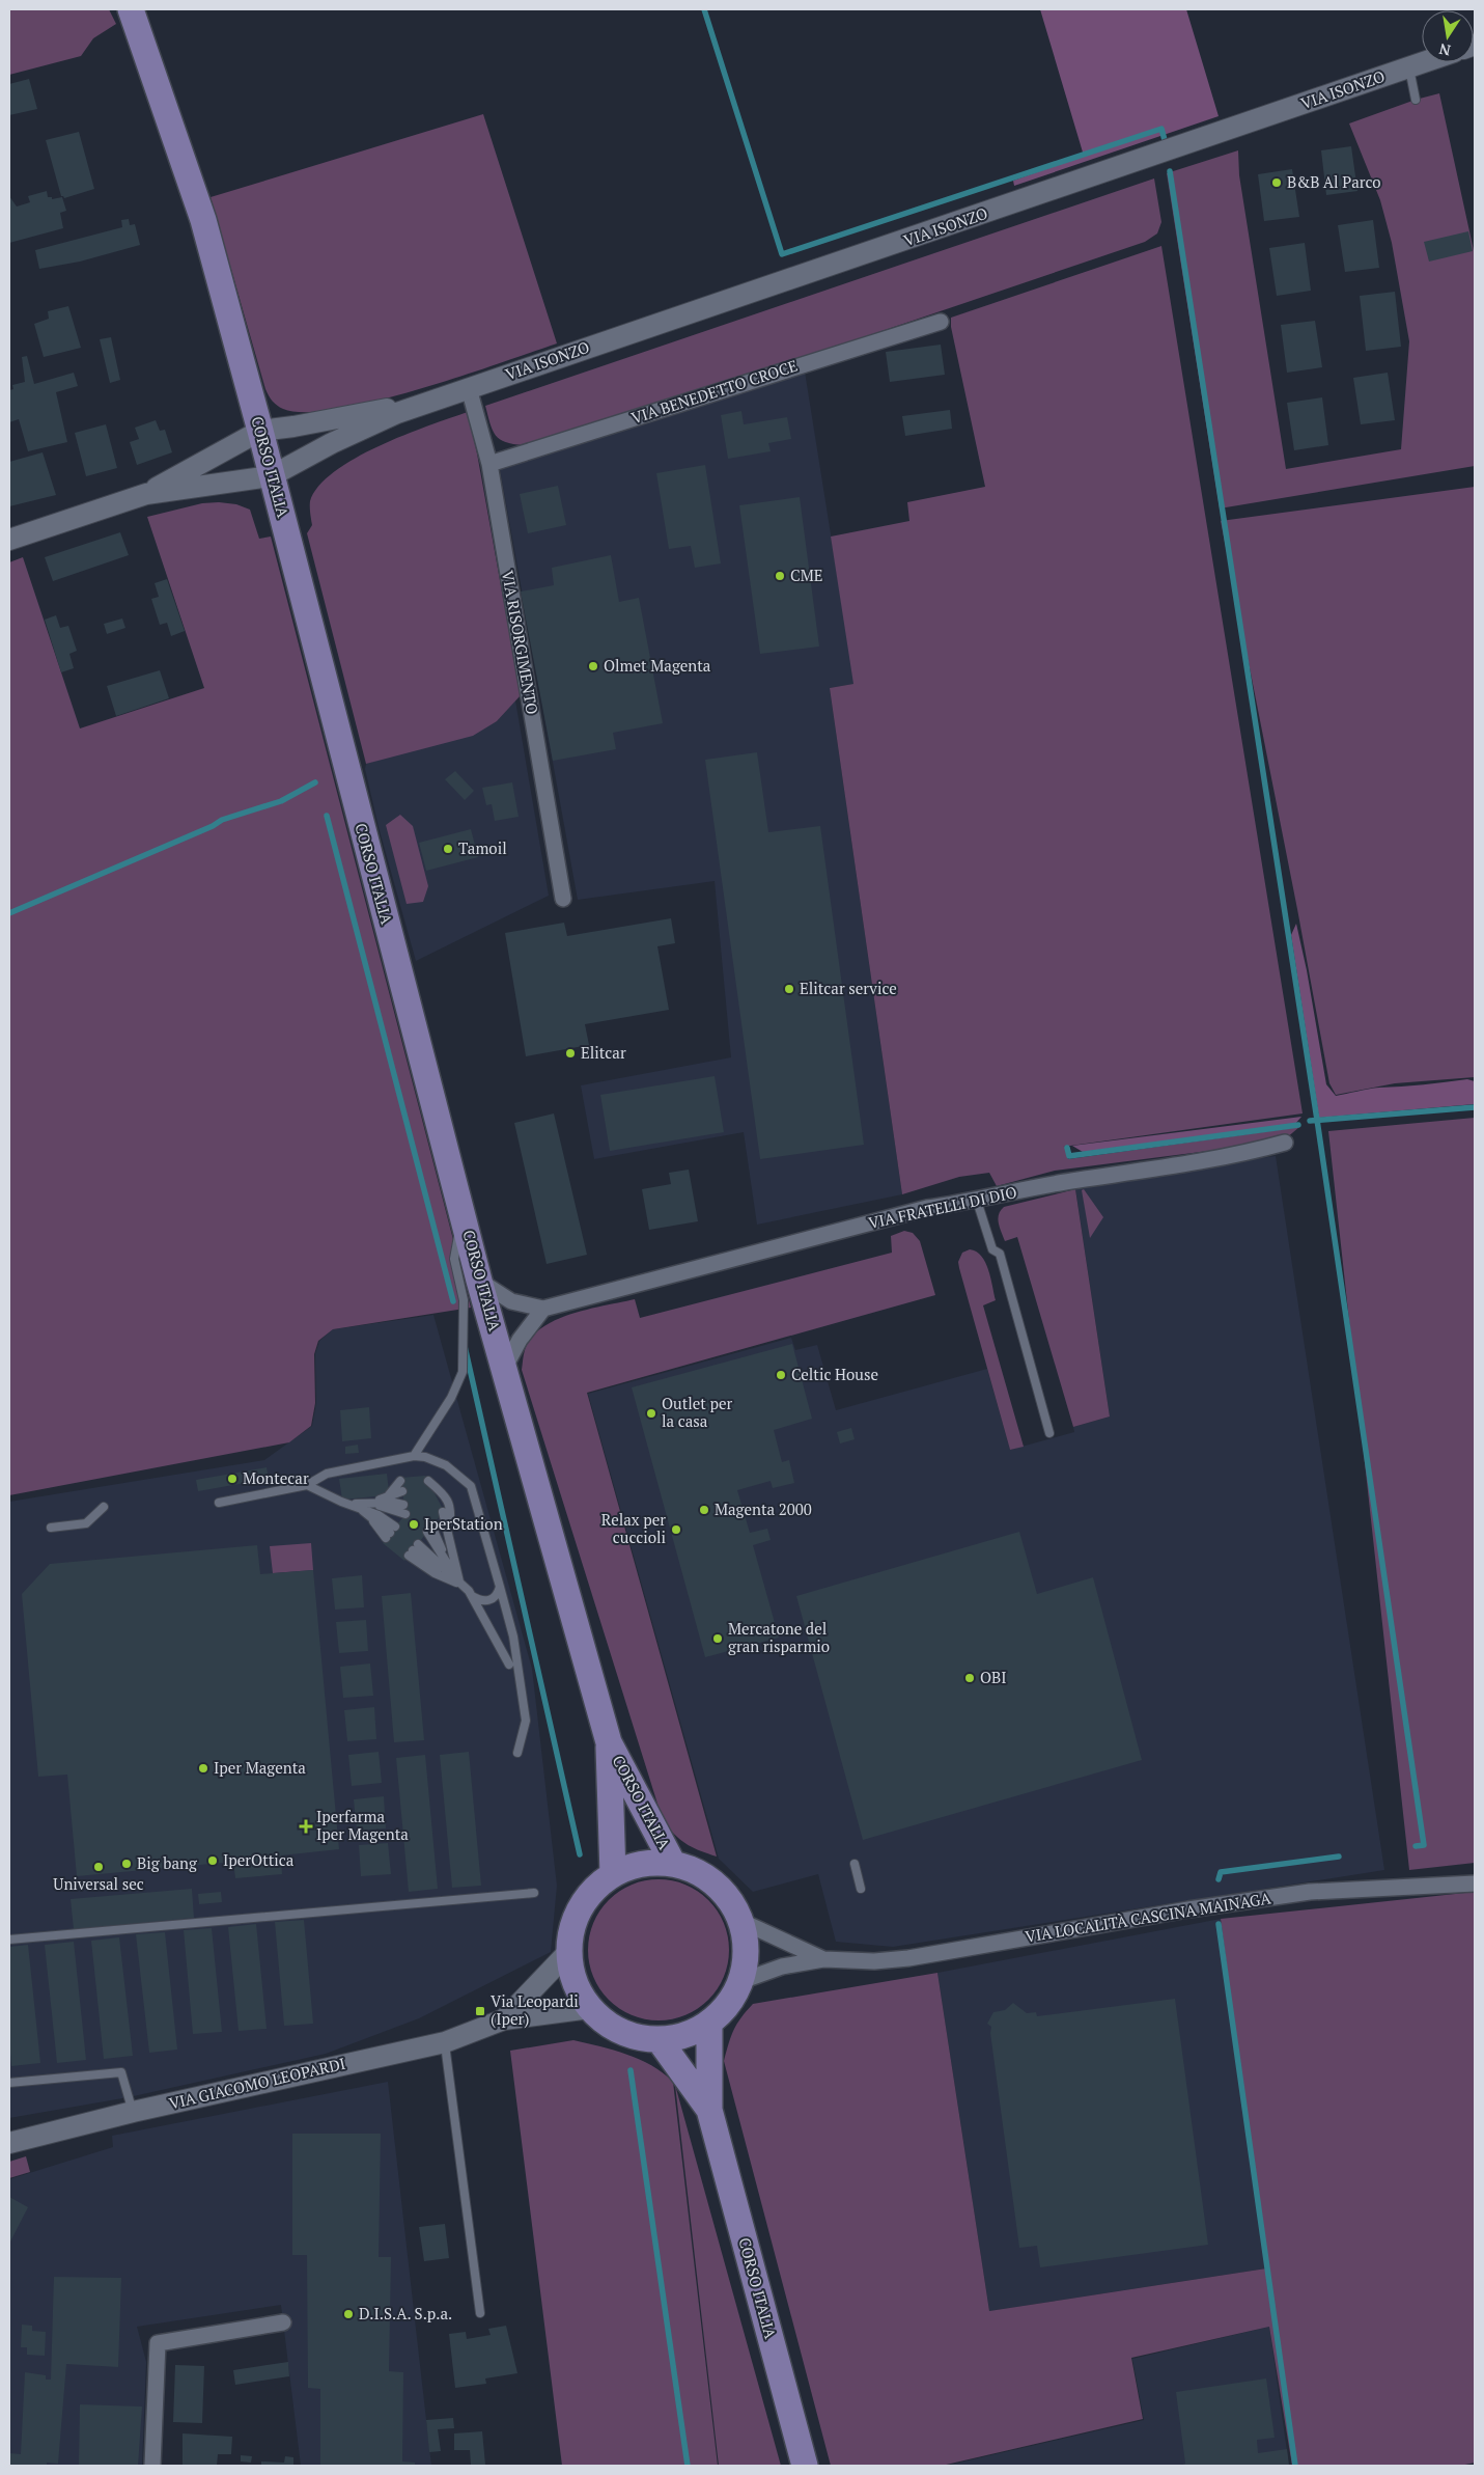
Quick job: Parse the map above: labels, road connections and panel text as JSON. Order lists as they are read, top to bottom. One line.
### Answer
{"streets":{"main road":["CORSO ITALIA"],"street":["VIA ISONZO","VIA BENEDETTO CROCE","VIA RISORGIMENTO","VIA FRATELLI DI DIO","VIA LOCALITÀ CASCINA MAINAGA","VIA GIACOMO LEOPARDI"]},"crossings":[["VIA ISONZO","CORSO ITALIA"],["VIA ISONZO","VIA RISORGIMENTO"],["VIA BENEDETTO CROCE","VIA RISORGIMENTO"],["CORSO ITALIA","VIA FRATELLI DI DIO"],["CORSO ITALIA","VIA LOCALITÀ CASCINA MAINAGA"],["CORSO ITALIA","VIA GIACOMO LEOPARDI"],["VIA LOCALITÀ CASCINA MAINAGA","VIA GIACOMO LEOPARDI"]],"places":{"other":["B&B Al Parco","CME","Olmet Magenta","Tamoil","Elitcar service","Elitcar","Celtic House","Outlet per la casa","Montecar","Magenta 2000","IperStation","Relax per cuccioli","Mercatone del gran risparmio","OBI","Iper Magenta","IperOttica","Big bang","Universal sec","D.I.S.A. S.p.a."],"health":["Iperfarma Iper Magenta"],"transit":["Via Leopardi (Iper)"]},"north":"bottom"}
